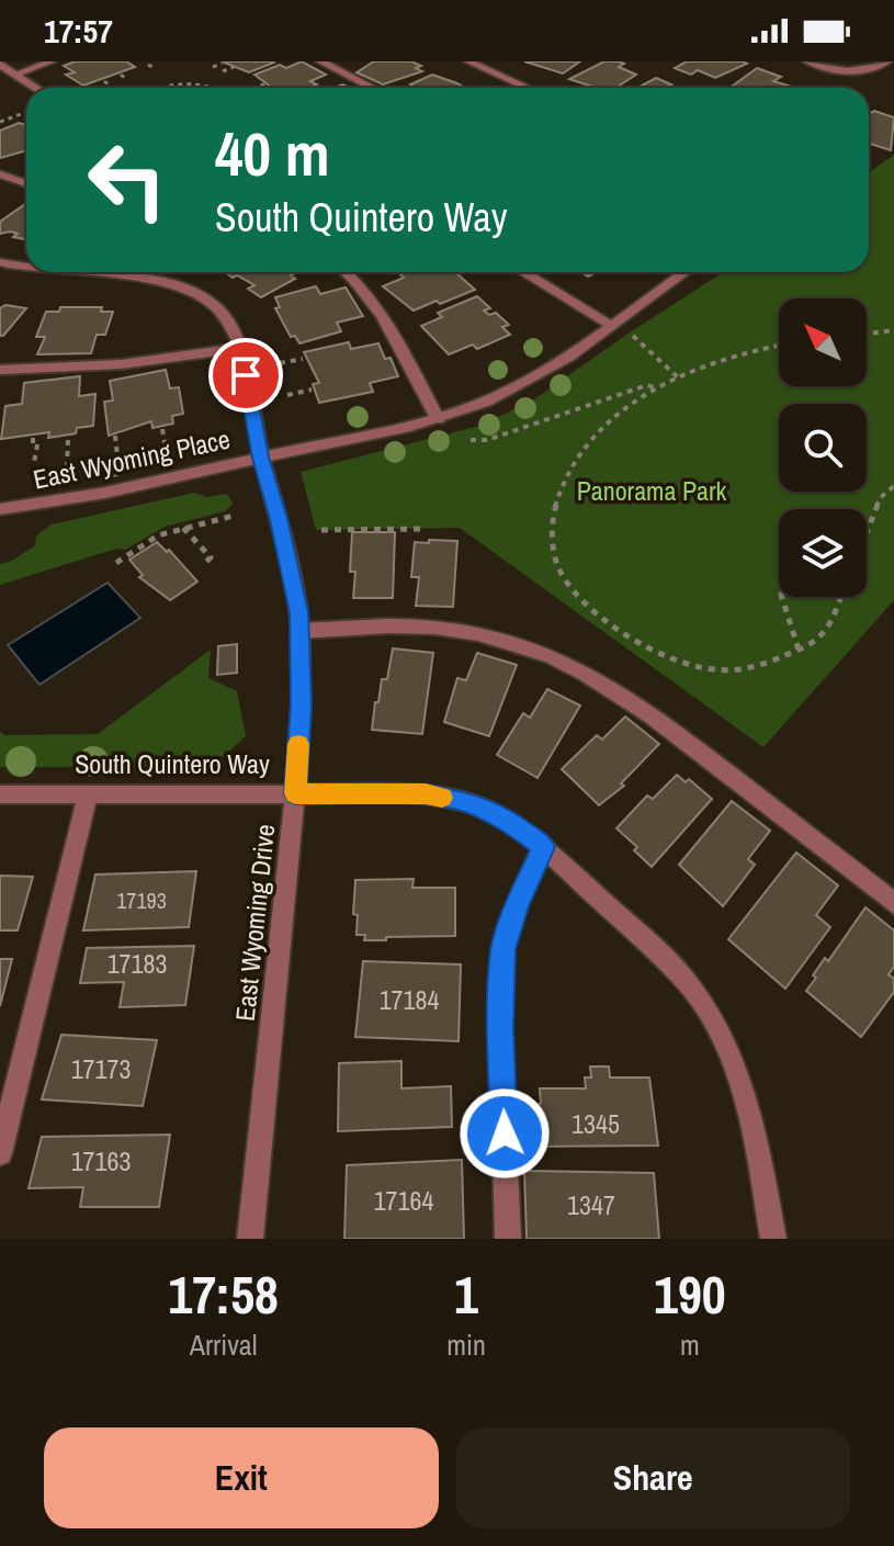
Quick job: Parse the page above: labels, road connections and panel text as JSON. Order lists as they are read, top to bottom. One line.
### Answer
{"streets":{"street":["East Wyoming Place","South Quintero Way","East Wyoming Drive"]},"crossings":[["East Wyoming Place","East Wyoming Drive"],["South Quintero Way","East Wyoming Drive"]],"parks":["Panorama Park"],"house_numbers":["17193","17183","17184","17173","1345","17163","17164","1347"],"north":"top left","page":{"status":"17:57","turn":["40 m","South Quintero Way"],"eta":["17:58","Arrival","1","min","190","m"],"buttons":["Exit","Share"]}}
